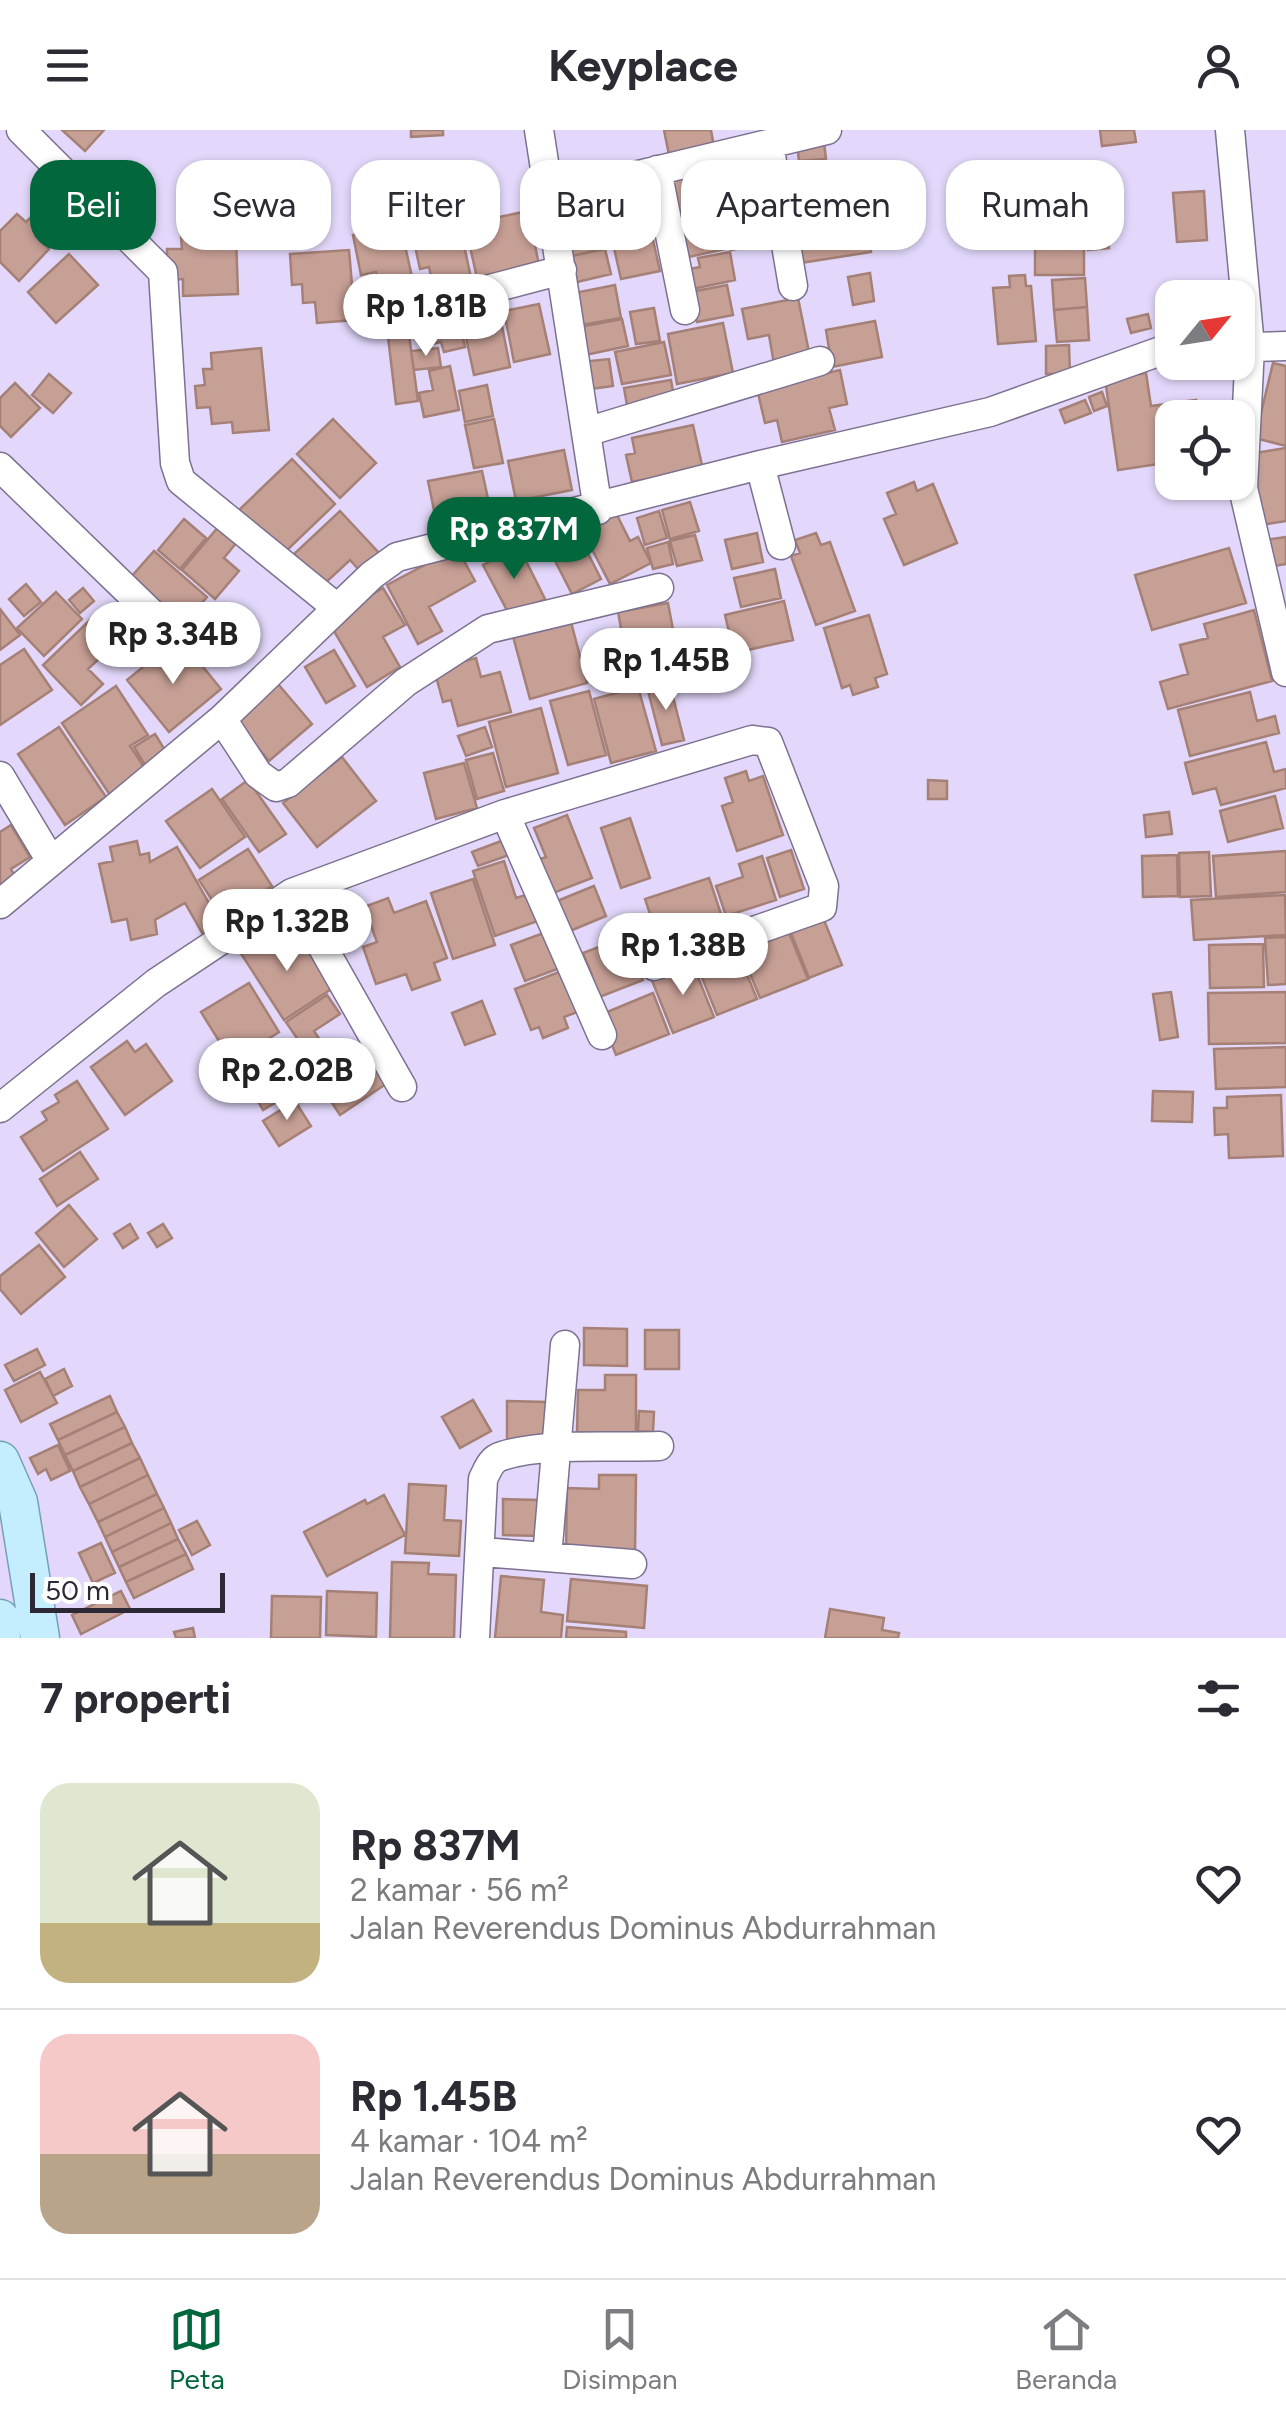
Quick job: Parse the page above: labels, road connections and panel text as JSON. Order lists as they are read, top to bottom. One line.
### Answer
{"scale_bar":"50 m","north":"top right","page":{"header":"Keyplace","chip":["Beli","Sewa","Filter","Baru","Apartemen","Rumah"],"price":["Rp 1.81B","Rp 837M","Rp 3.34B","Rp 1.45B","Rp 1.32B","Rp 1.38B","Rp 2.02B"],"scale":"50 m","heading":"7 properti","list":[{"name":"Rp 837M","note":"2 kamar · 56 m² · Jalan Reverendus Dominus Abdurrahman"},{"name":"Rp 1.45B","note":"4 kamar · 104 m² · Jalan Reverendus Dominus Abdurrahman"}],"tabs":["Peta","Disimpan","Beranda"]}}
